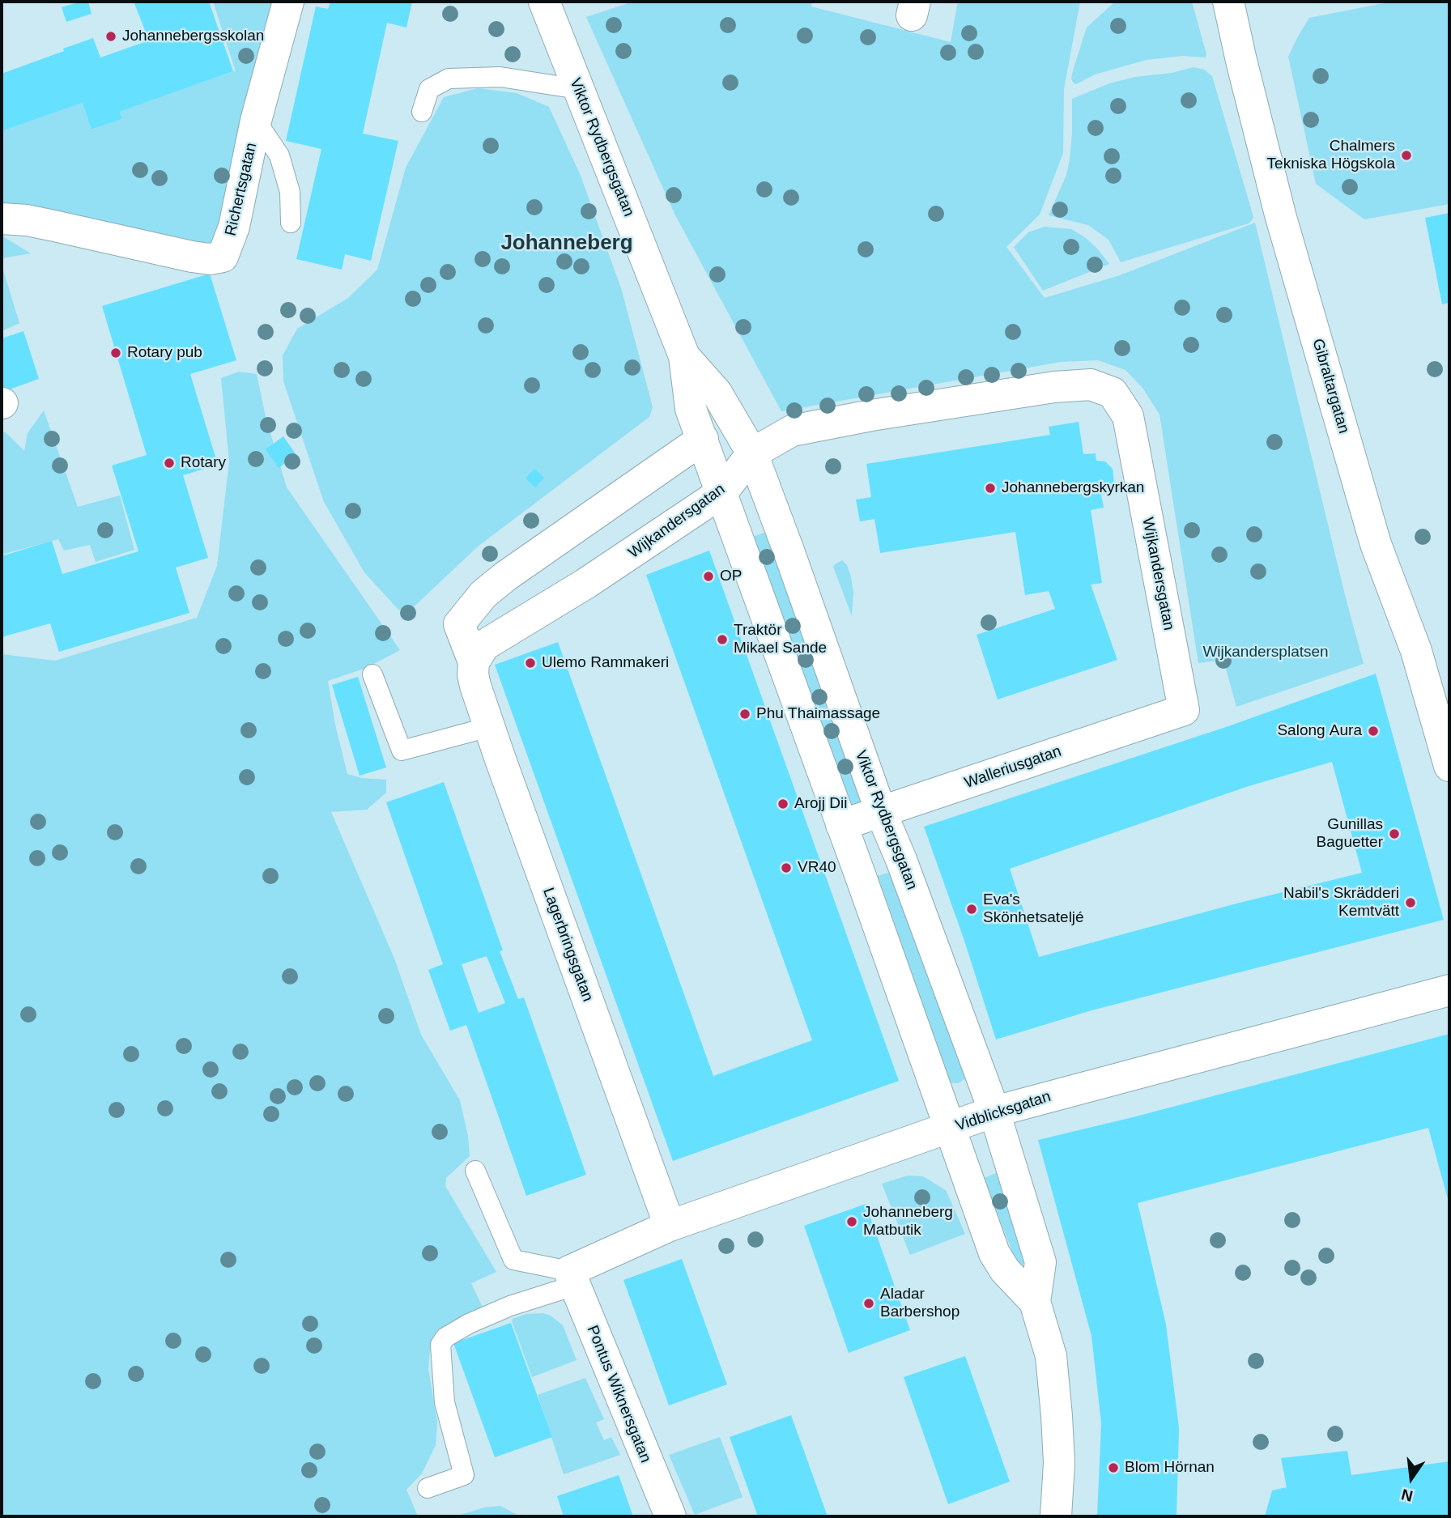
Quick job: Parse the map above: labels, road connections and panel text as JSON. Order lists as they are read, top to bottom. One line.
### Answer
{"streets":{"street":["Viktor Rydbergsgatan","Richertsgatan","Gibraltargatan","Wijkandersgatan","Walleriusgatan","Lagerbringsgatan","Vidblicksgatan","Pontus Wiknersgatan"]},"crossings":[["Viktor Rydbergsgatan","Wijkandersgatan"],["Viktor Rydbergsgatan","Walleriusgatan"],["Viktor Rydbergsgatan","Vidblicksgatan"],["Wijkandersgatan","Walleriusgatan"],["Wijkandersgatan","Lagerbringsgatan"],["Lagerbringsgatan","Vidblicksgatan"],["Vidblicksgatan","Pontus Wiknersgatan"]],"districts":["Johanneberg"],"parks":["Wijkandersplatsen"],"places":["Johannebergsskolan","Chalmers Tekniska Högskola","Rotary pub","Rotary","Johannebergskyrkan","OP","Traktör Mikael Sande","Ulemo Rammakeri","Phu Thaimassage","Salong Aura","Arojj Dii","Gunillas Baguetter","VR40","Nabil's Skrädderi Kemtvätt","Eva's Skönhetsateljé","Johanneberg Matbutik","Aladar Barbershop","Blom Hörnan"],"north":"bottom"}
